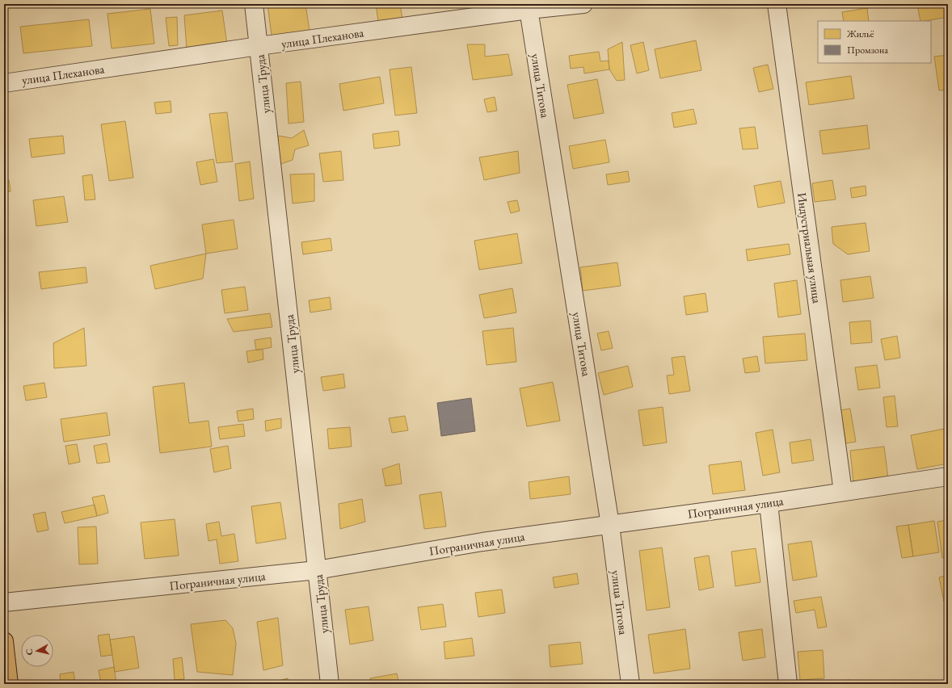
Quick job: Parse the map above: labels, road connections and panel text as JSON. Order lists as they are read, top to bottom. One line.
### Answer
{"streets":{"street":["улица Плеханова","улица Труда","улица Титова","Индустриальная улица","Пограничная улица"]},"crossings":[["улица Плеханова","улица Труда"],["улица Плеханова","улица Титова"],["улица Труда","Пограничная улица"],["улица Титова","Пограничная улица"],["Индустриальная улица","Пограничная улица"]],"legend":["Жильё","Промзона"],"north":"left"}
